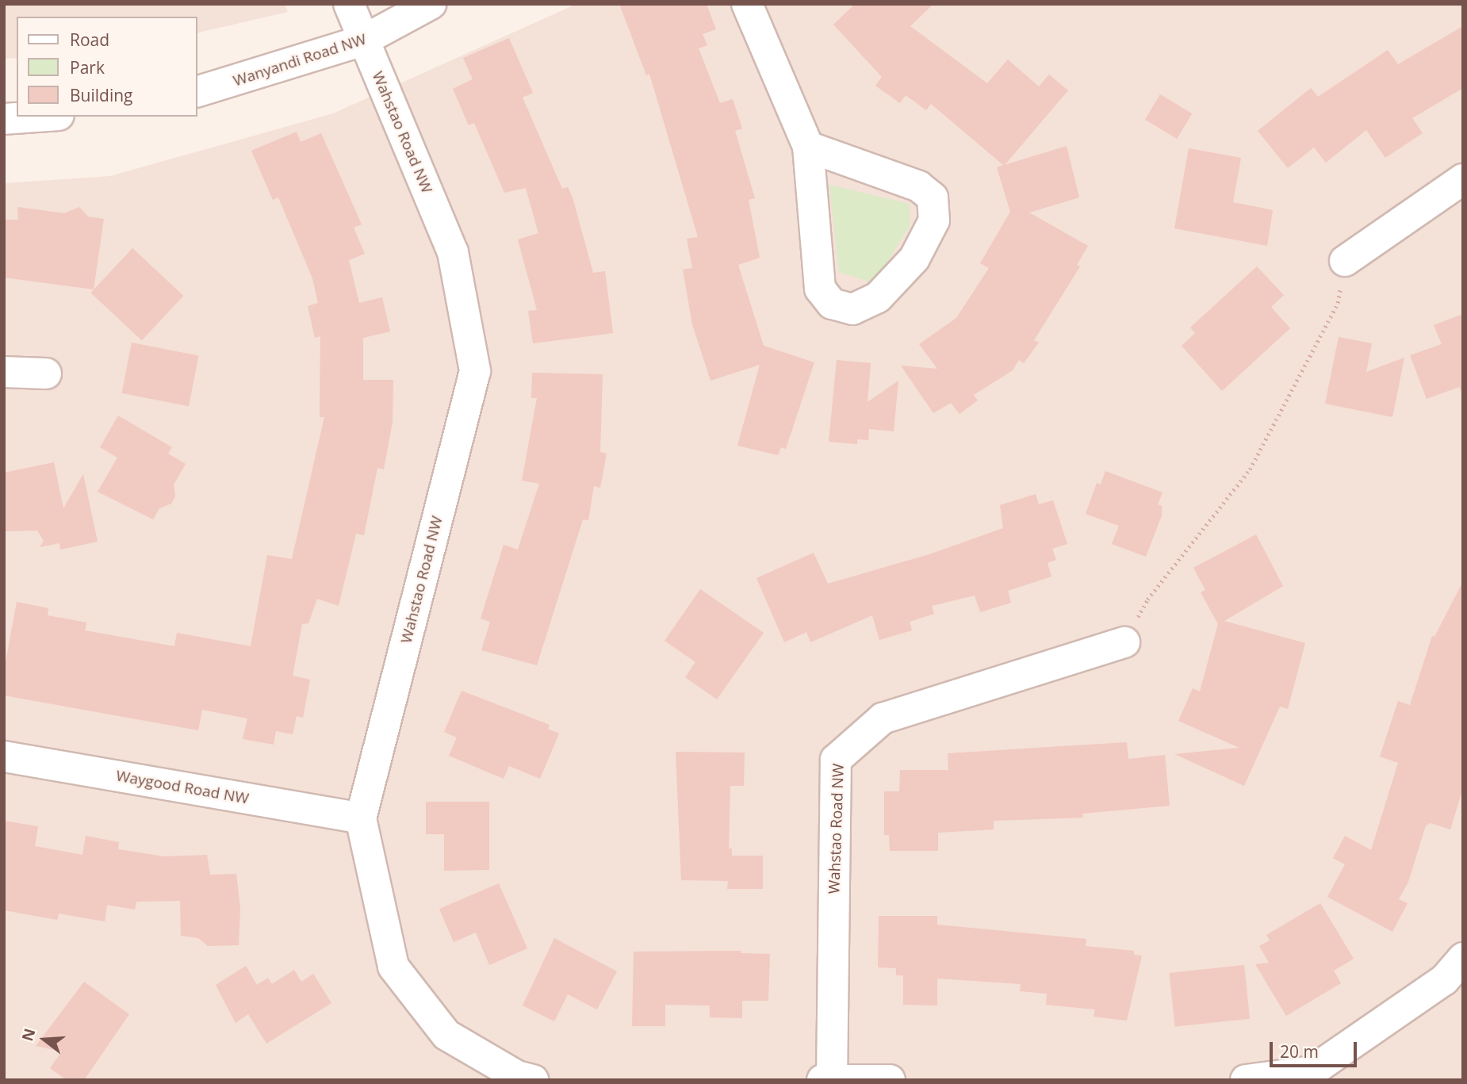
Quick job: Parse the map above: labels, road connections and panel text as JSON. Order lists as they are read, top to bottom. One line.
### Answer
{"streets":{"street":["Wanyandi Road NW","Wahstao Road NW","Waygood Road NW"]},"crossings":[["Wanyandi Road NW","Wahstao Road NW"],["Wahstao Road NW","Waygood Road NW"]],"legend":["Road","Park","Building"],"scale_bar":"20 m","north":"left"}
